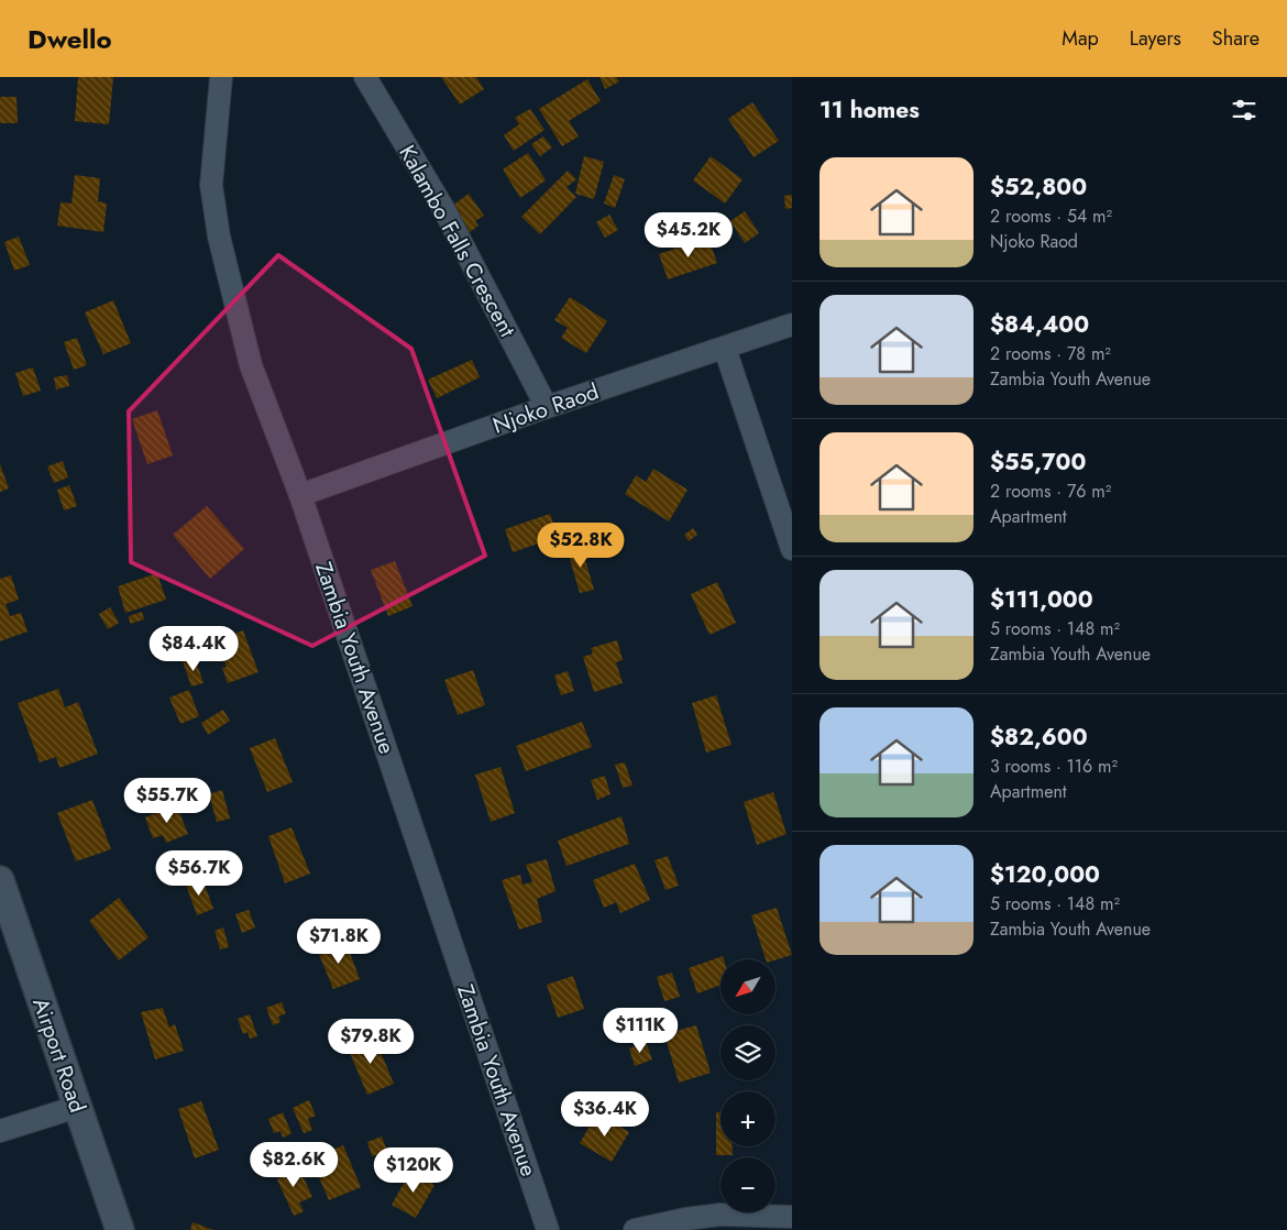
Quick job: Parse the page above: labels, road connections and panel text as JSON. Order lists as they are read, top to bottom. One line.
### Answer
{"streets":{"street":["Kalambo Falls Crescent","Njoko Raod","Zambia Youth Avenue","Airport Road"]},"crossings":[["Kalambo Falls Crescent","Njoko Raod"],["Njoko Raod","Zambia Youth Avenue"]],"north":"bottom left","page":{"header":"Dwello","nav":["Map","Layers","Share"],"heading":"11 homes","list":[{"name":"$52,800","note":"2 rooms · 54 m² · Njoko Raod"},{"name":"$84,400","note":"2 rooms · 78 m² · Zambia Youth Avenue"},{"name":"$55,700","note":"2 rooms · 76 m² · Apartment"},{"name":"$111,000","note":"5 rooms · 148 m² · Zambia Youth Avenue"},{"name":"$82,600","note":"3 rooms · 116 m² · Apartment"},{"name":"$120,000","note":"5 rooms · 148 m² · Zambia Youth Avenue"}],"price":["$45.2K","$52.8K","$84.4K","$55.7K","$56.7K","$71.8K","$111K","$79.8K","$36.4K","$82.6K","$120K"],"map_buttons":["+","−"]}}
